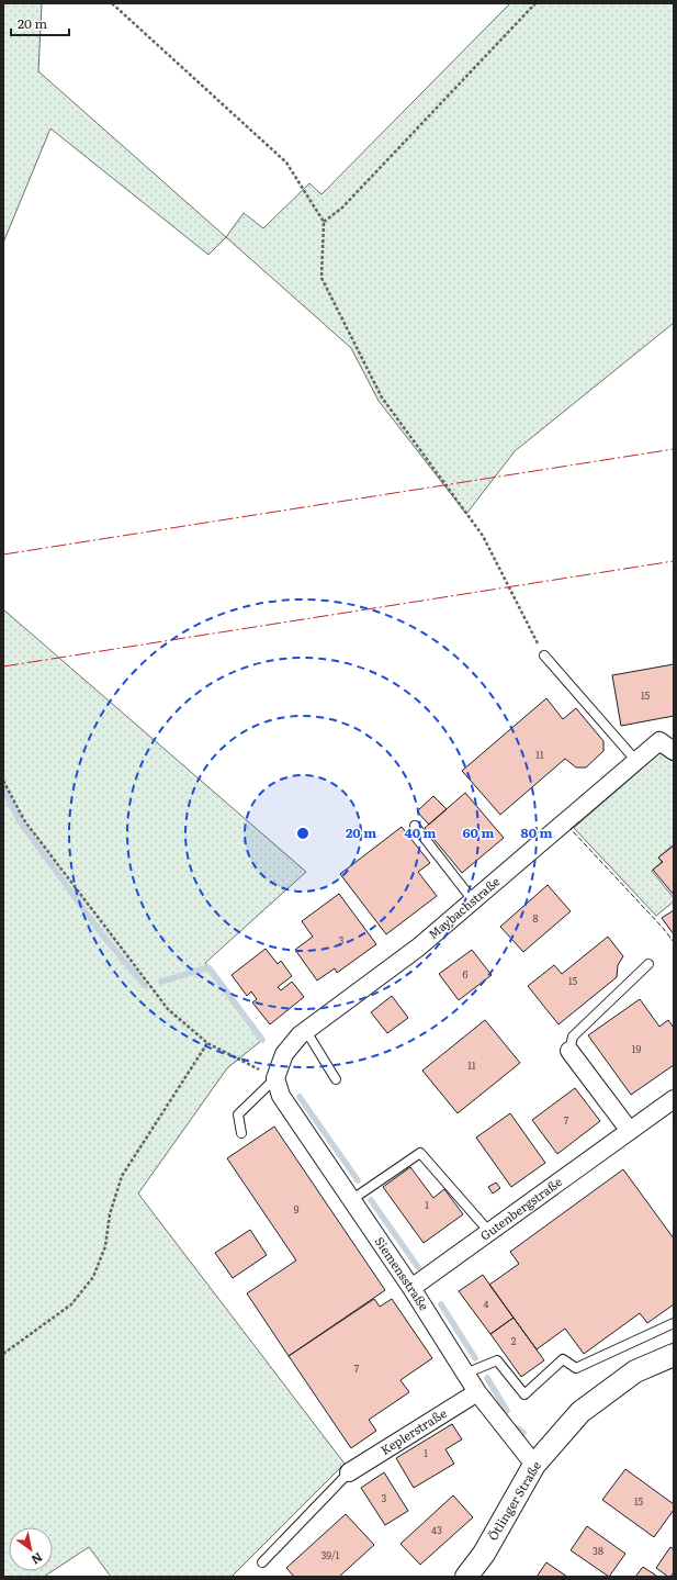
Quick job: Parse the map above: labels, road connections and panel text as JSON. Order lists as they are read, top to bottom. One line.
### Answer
{"streets":{"street":["Maybachstraße","Gutenbergstraße","Siemensstraße","Keplerstraße","Ötlinger Straße"]},"crossings":[["Maybachstraße","Siemensstraße"],["Gutenbergstraße","Siemensstraße"],["Siemensstraße","Keplerstraße"],["Siemensstraße","Ötlinger Straße"]],"house_numbers":["15","11","8","3","6","15","19","11","7","1","9","4","2","7","1","3","15","43","38","39/1"],"scale_bar":"20 m","north":"bottom right","rings":["20 m","40 m","60 m","80 m"]}
